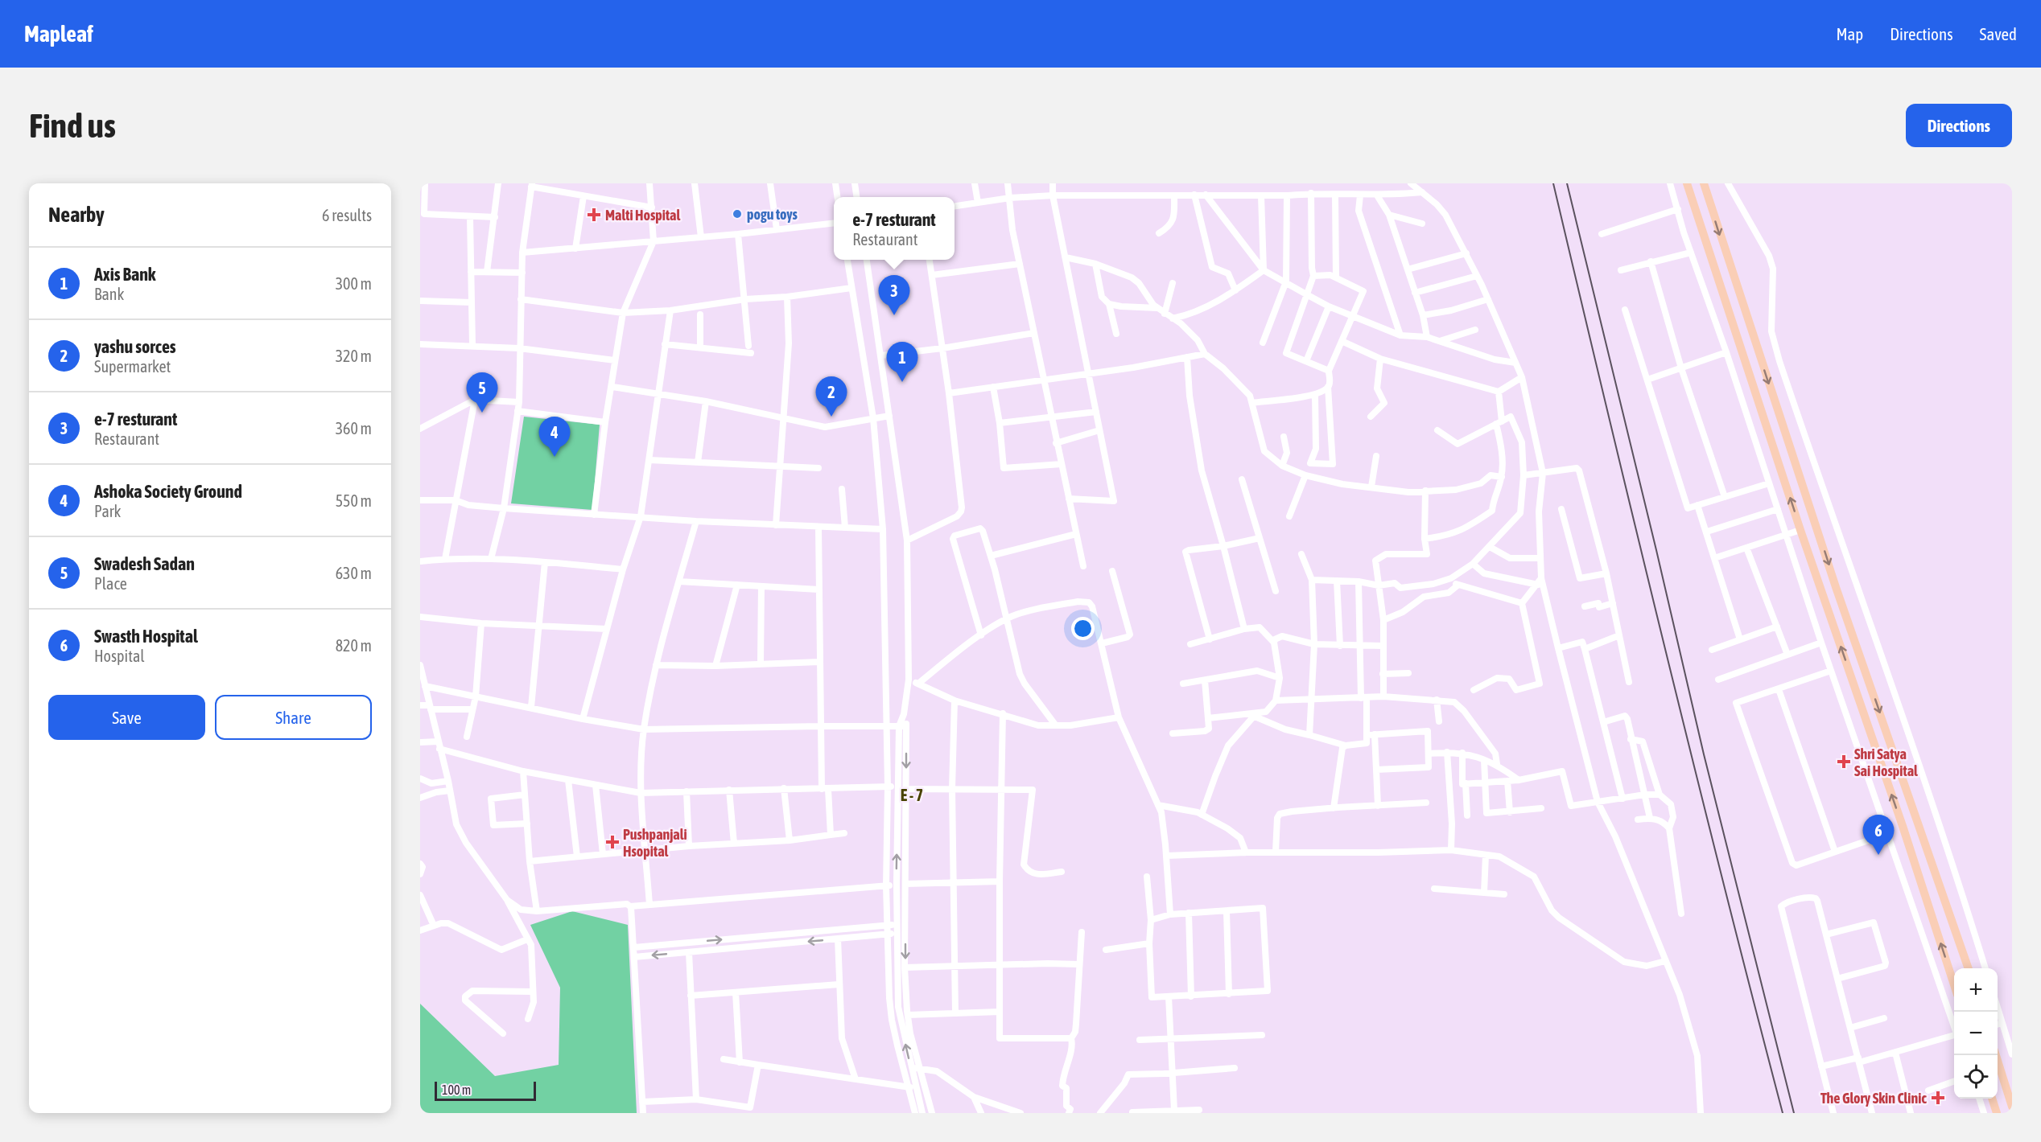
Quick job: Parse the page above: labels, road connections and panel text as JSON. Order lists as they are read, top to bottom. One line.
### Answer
{"districts":["E - 7"],"places":{"other":["pogu toys"],"health":["Malti Hospital","Shri Satya Sai Hospital","Pushpanjali Hsopital","The Glory Skin Clinic"]},"scale_bar":"100 m","page":{"header":"Mapleaf","nav":["Map","Directions","Saved"],"buttons":["Directions",["Save","Share"]],"title":"Find us","heading":["Nearby","6 results"],"popup":["e-7 resturant","Restaurant"],"list":[{"mark":"1","name":"Axis Bank","note":"Bank","value":"300 m"},{"mark":"2","name":"yashu sorces","note":"Supermarket","value":"320 m"},{"mark":"3","name":"e-7 resturant","note":"Restaurant","value":"360 m"},{"mark":"4","name":"Ashoka Society Ground","note":"Park","value":"550 m"},{"mark":"5","name":"Swadesh Sadan","note":"Place","value":"630 m"},{"mark":"6","name":"Swasth Hospital","note":"Hospital","value":"820 m"}],"pins":["3","1","5","2","4","6"],"map_buttons":["+","−"],"scale":"100 m"}}
